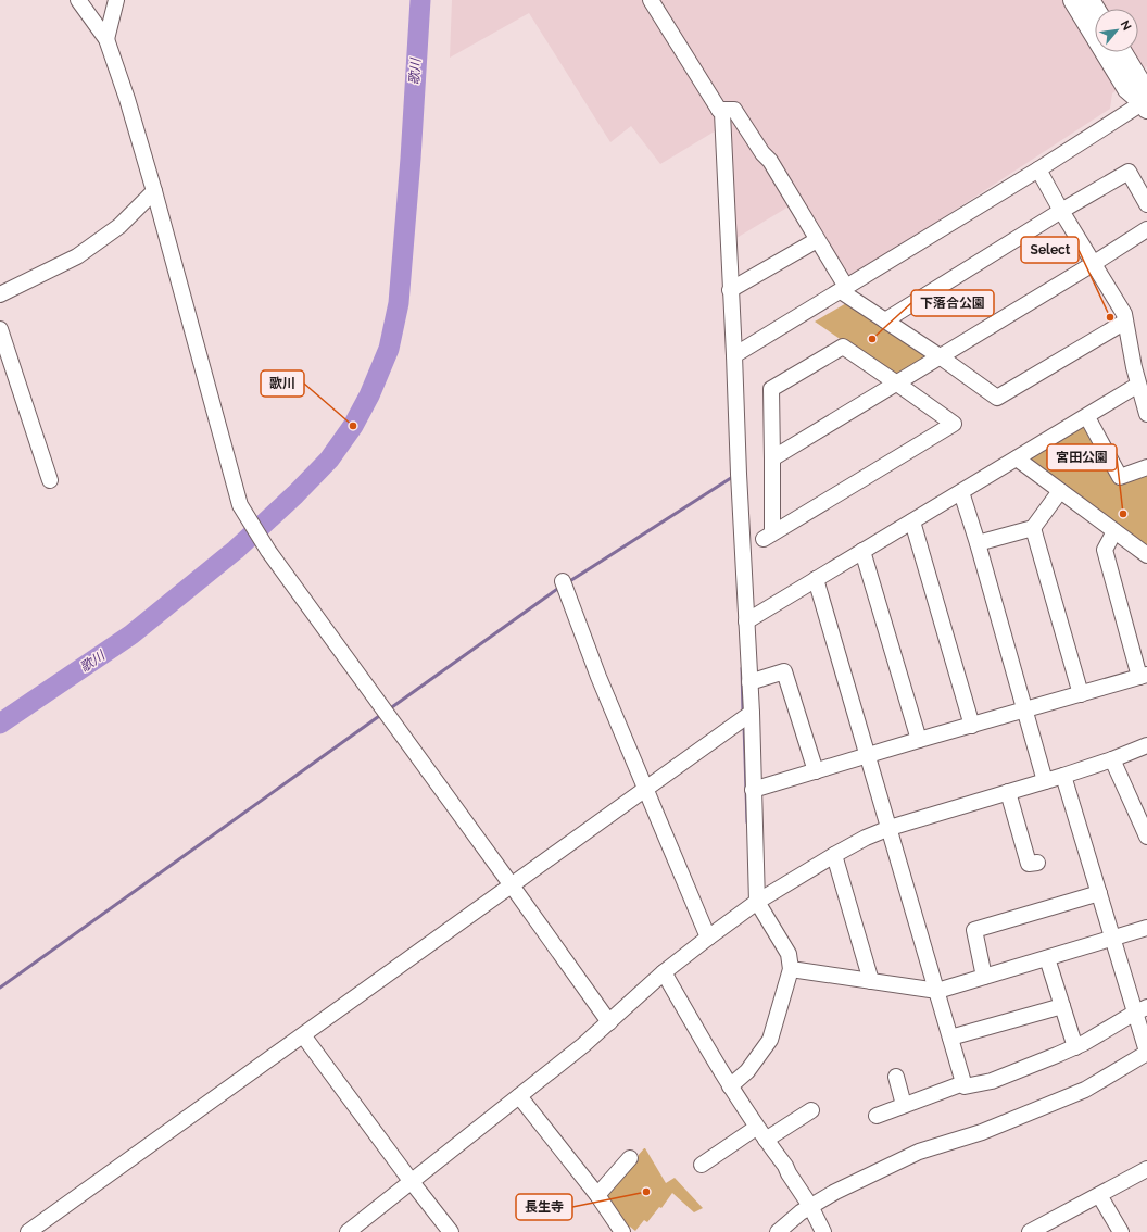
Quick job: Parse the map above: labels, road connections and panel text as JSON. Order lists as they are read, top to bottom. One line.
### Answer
{"water":["歌川"],"places":["Select","下落合公園","歌川","宮田公園","長生寺"],"north":"top right"}
